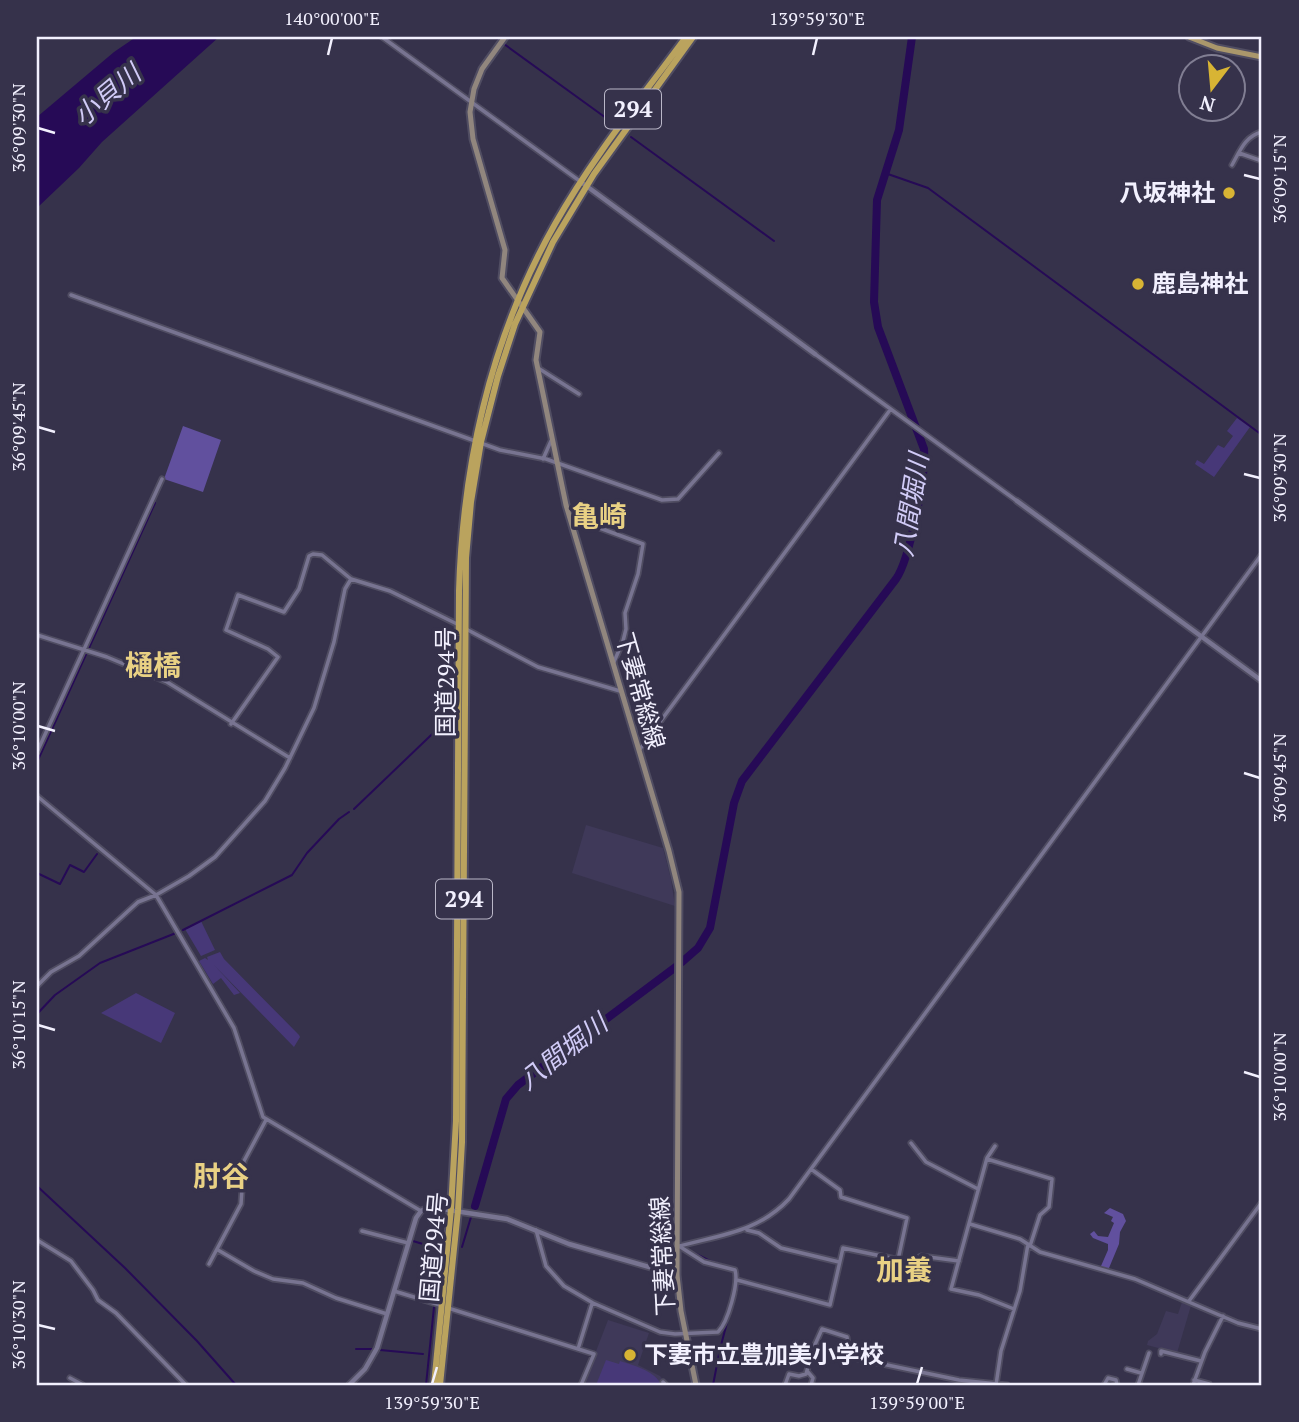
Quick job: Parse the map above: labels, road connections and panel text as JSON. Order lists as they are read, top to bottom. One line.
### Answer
{"streets":{"highway":["294","国道294号"],"main road":["下妻常総線"]},"crossings":[["国道294号","下妻常総線"]],"districts":["亀崎","樋橋","肘谷","加養"],"water":["小貝川","八間堀川"],"places":["八坂神社","鹿島神社","下妻市立豊加美小学校"],"north":"bottom","coordinates":["140°00'00\"E","139°59'30\"E","36°09'30\"N","36°09'15\"N","36°09'45\"N","36°10'00\"N","36°10'15\"N","36°10'30\"N","139°59'00\"E"]}
